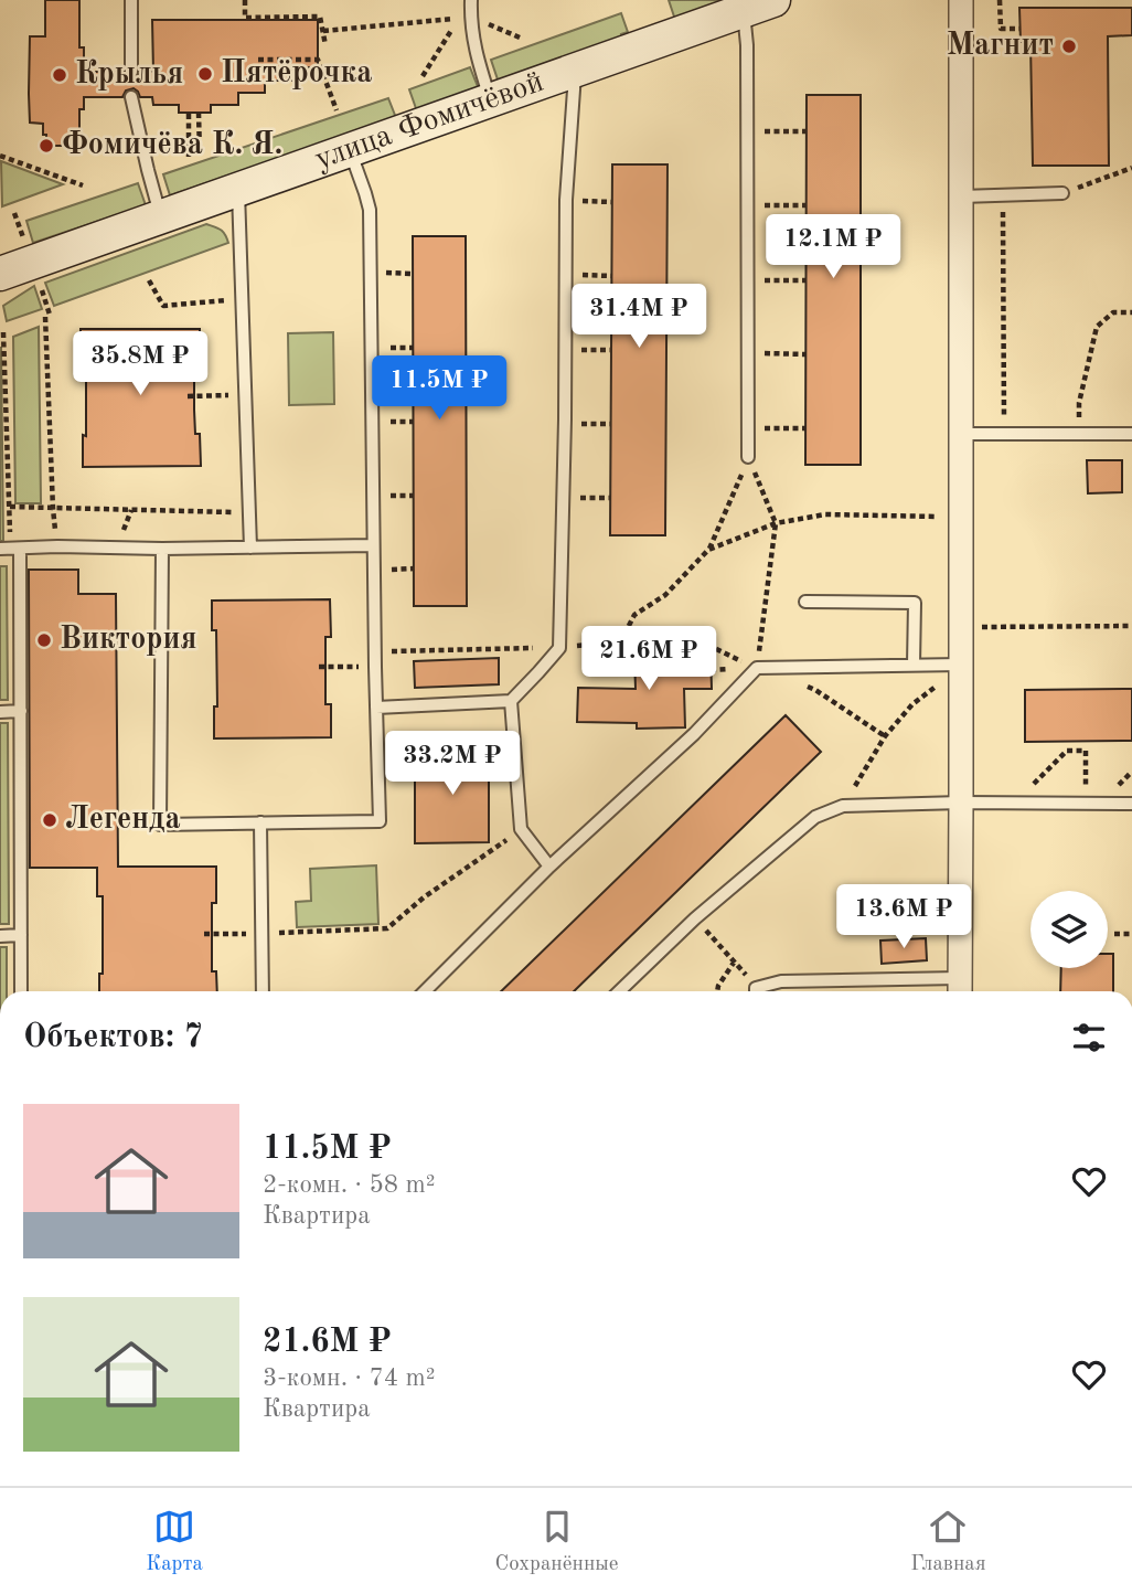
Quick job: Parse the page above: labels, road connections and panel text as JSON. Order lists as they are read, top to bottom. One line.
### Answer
{"streets":{"street":["улица Фомичёвой"]},"places":["Магнит","Пятёрочка","Крылья","Фомичёва К. Я.","Виктория","Легенда"],"page":{"price":["12.1M ₽","31.4M ₽","35.8M ₽","11.5M ₽","21.6M ₽","33.2M ₽","13.6M ₽"],"heading":"Объектов: 7","list":[{"name":"11.5M ₽","note":"2-комн. · 58 m² · Квартира"},{"name":"21.6M ₽","note":"3-комн. · 74 m² · Квартира"}],"tabs":["Карта","Сохранённые","Главная"]}}
